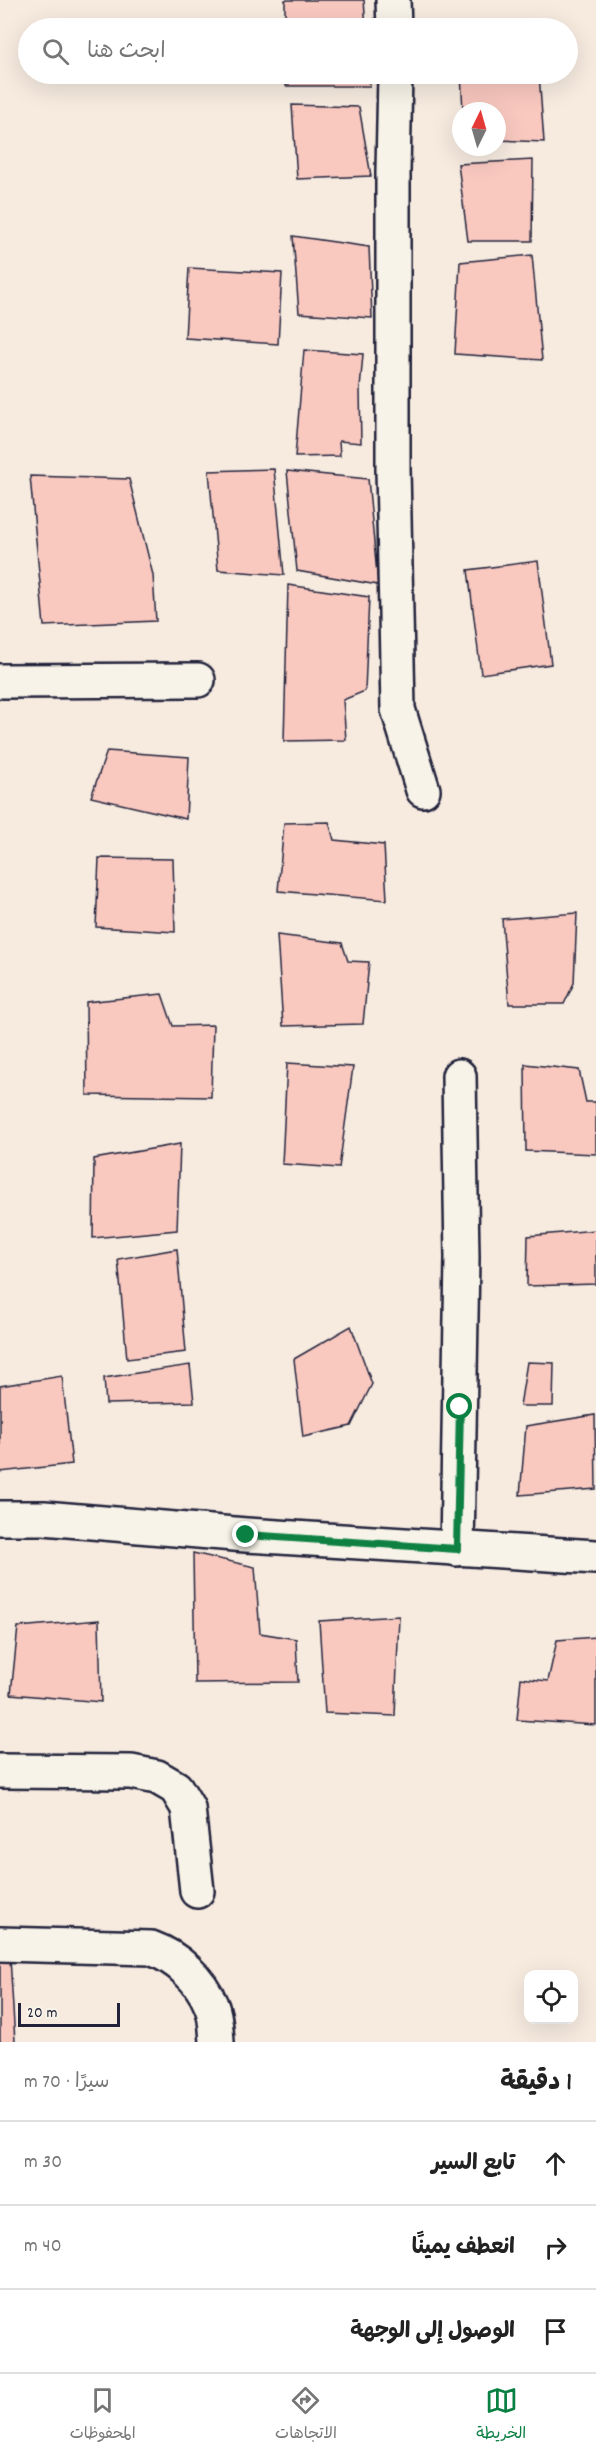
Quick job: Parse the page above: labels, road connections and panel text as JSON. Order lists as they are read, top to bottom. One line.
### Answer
{"scale_bar":"20 m","north":"top","page":{"search":"ابحث هنا","scale":"20 m","heading":["1 دقيقة","سيرًا · 70 m"],"list":[["تابع السير","30 m"],["انعطف يمينًا","40 m"],"الوصول إلى الوجهة"],"nav":["الخريطة","الاتجاهات","المحفوظات"]}}
